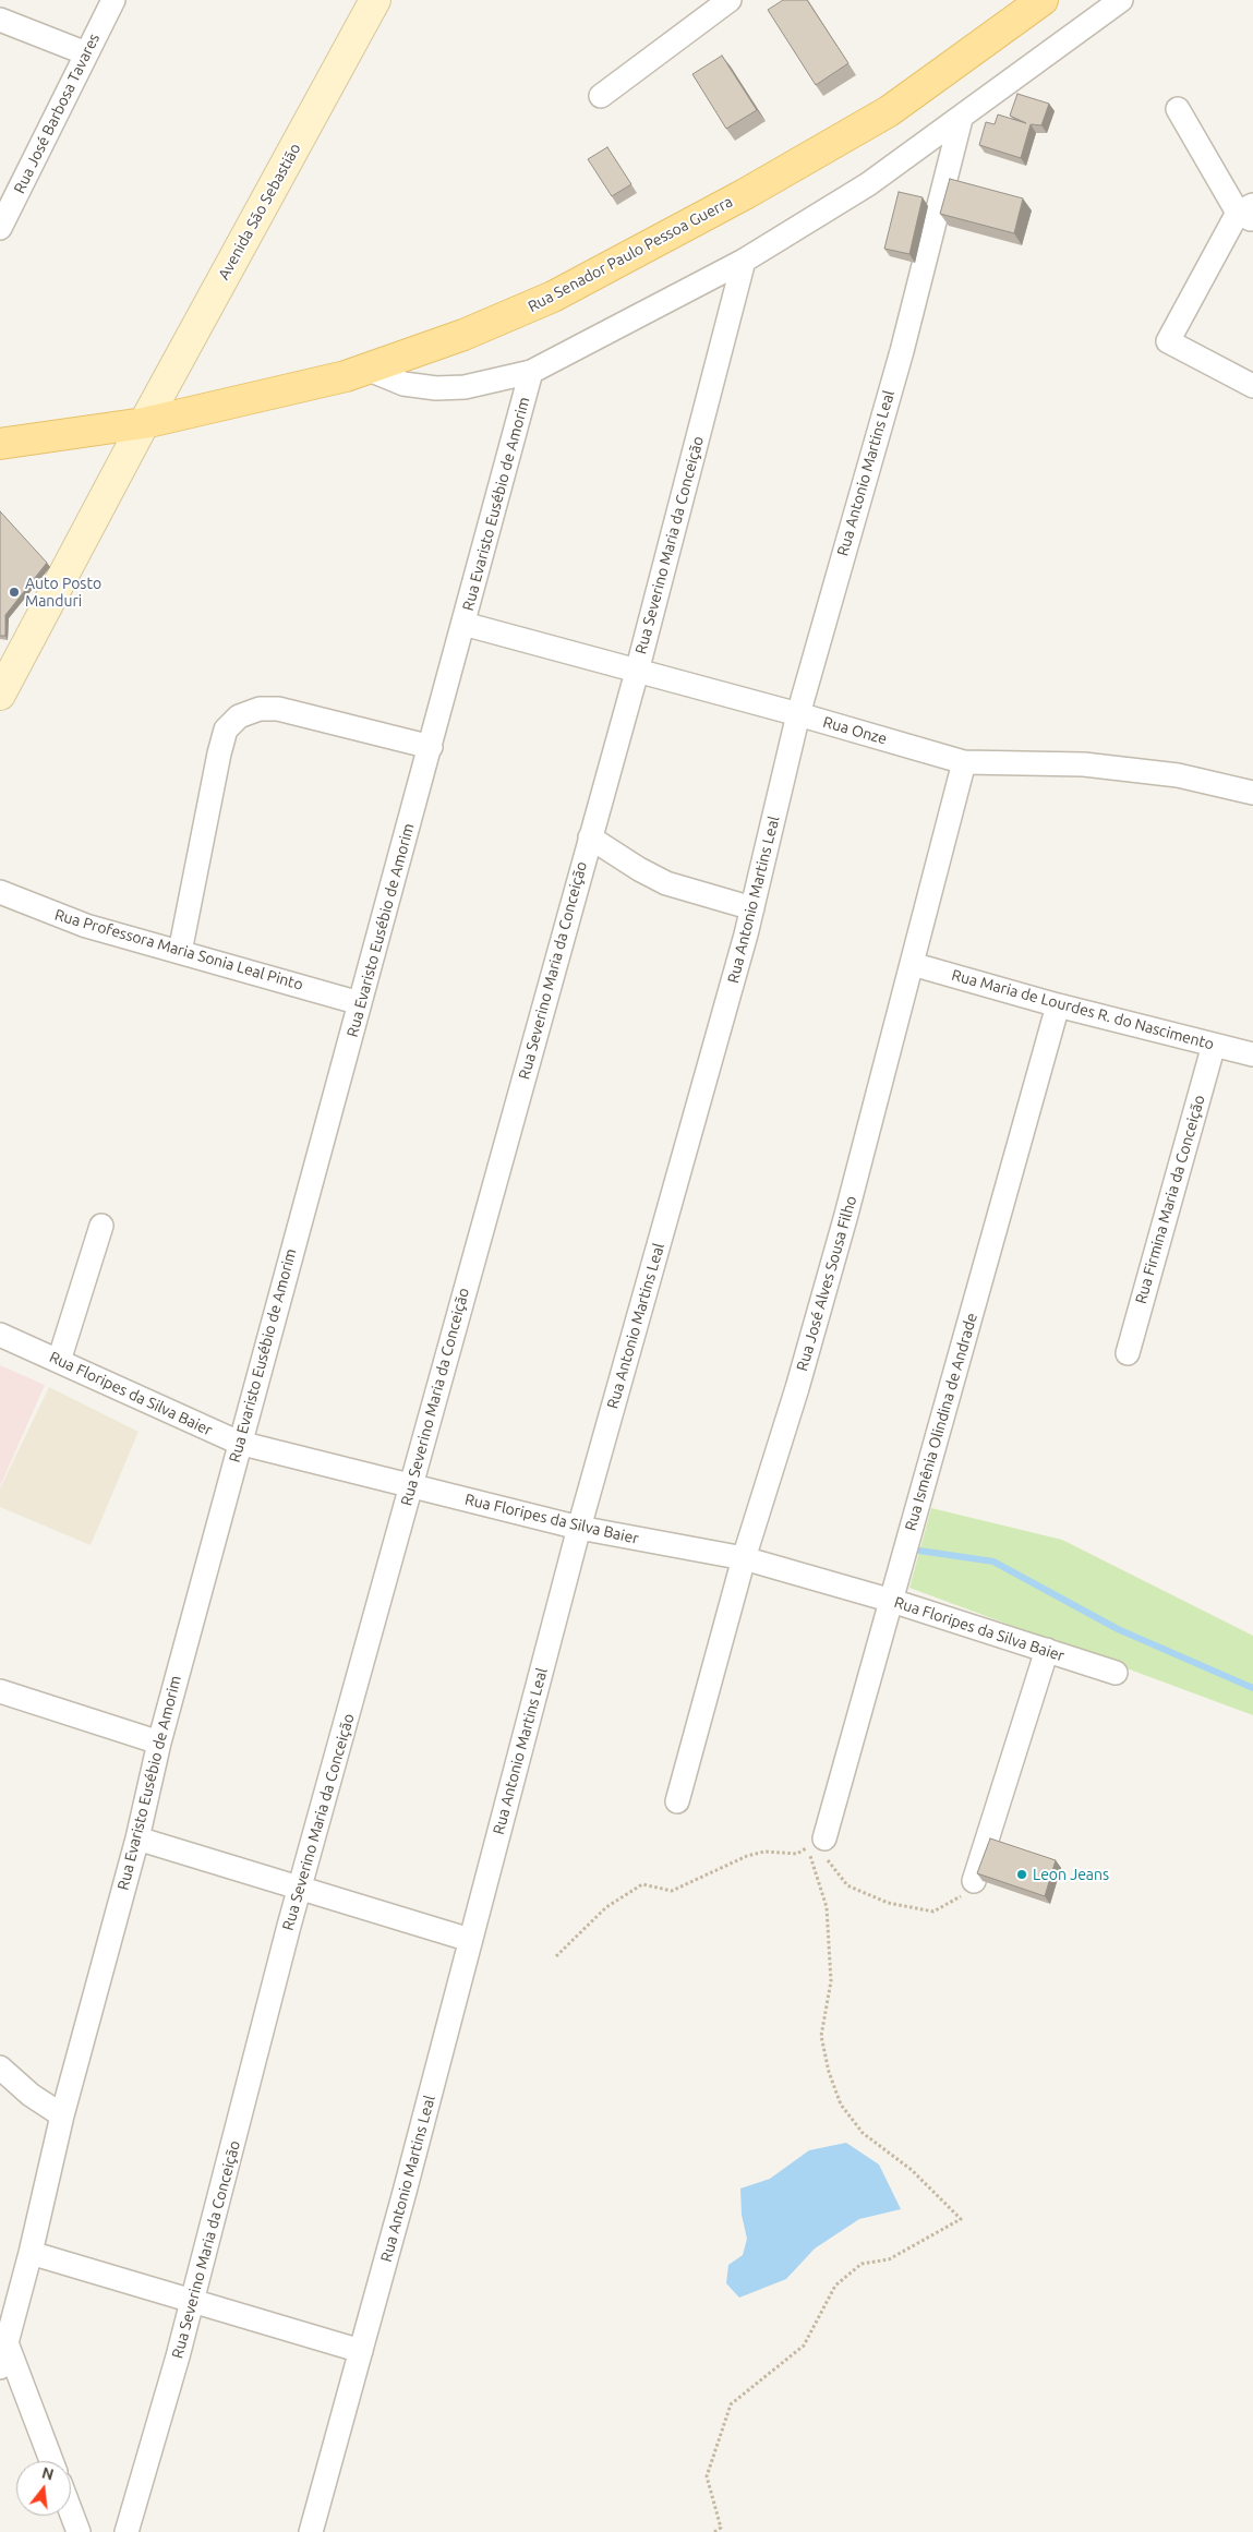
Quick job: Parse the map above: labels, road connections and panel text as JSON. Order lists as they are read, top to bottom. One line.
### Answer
{"streets":{"main road":["Avenida São Sebastião","Rua Senador Paulo Pessoa Guerra"],"street":["Rua José Barbosa Tavares","Rua Antonio Martins Leal","Rua Evaristo Eusébio de Amorim","Rua Severino Maria da Conceição","Rua Onze","Rua Professora Maria Sonia Leal Pinto","Rua Maria de Lourdes R. do Nascimento","Rua Firmina Maria da Conceição","Rua José Alves Sousa Filho","Rua Floripes da Silva Baier","Rua Ismênia Olindina de Andrade"]},"crossings":[["Avenida São Sebastião","Rua Senador Paulo Pessoa Guerra"],["Rua Antonio Martins Leal","Rua Onze"],["Rua Antonio Martins Leal","Rua Floripes da Silva Baier"],["Rua Evaristo Eusébio de Amorim","Rua Onze"],["Rua Evaristo Eusébio de Amorim","Rua Professora Maria Sonia Leal Pinto"],["Rua Evaristo Eusébio de Amorim","Rua Floripes da Silva Baier"],["Rua Severino Maria da Conceição","Rua Onze"],["Rua Severino Maria da Conceição","Rua Floripes da Silva Baier"],["Rua Onze","Rua José Alves Sousa Filho"],["Rua Maria de Lourdes R. do Nascimento","Rua Firmina Maria da Conceição"],["Rua Maria de Lourdes R. do Nascimento","Rua José Alves Sousa Filho"],["Rua Maria de Lourdes R. do Nascimento","Rua Ismênia Olindina de Andrade"],["Rua José Alves Sousa Filho","Rua Floripes da Silva Baier"],["Rua Floripes da Silva Baier","Rua Ismênia Olindina de Andrade"]],"places":["Auto Posto Manduri","Leon Jeans"],"north":"top"}
